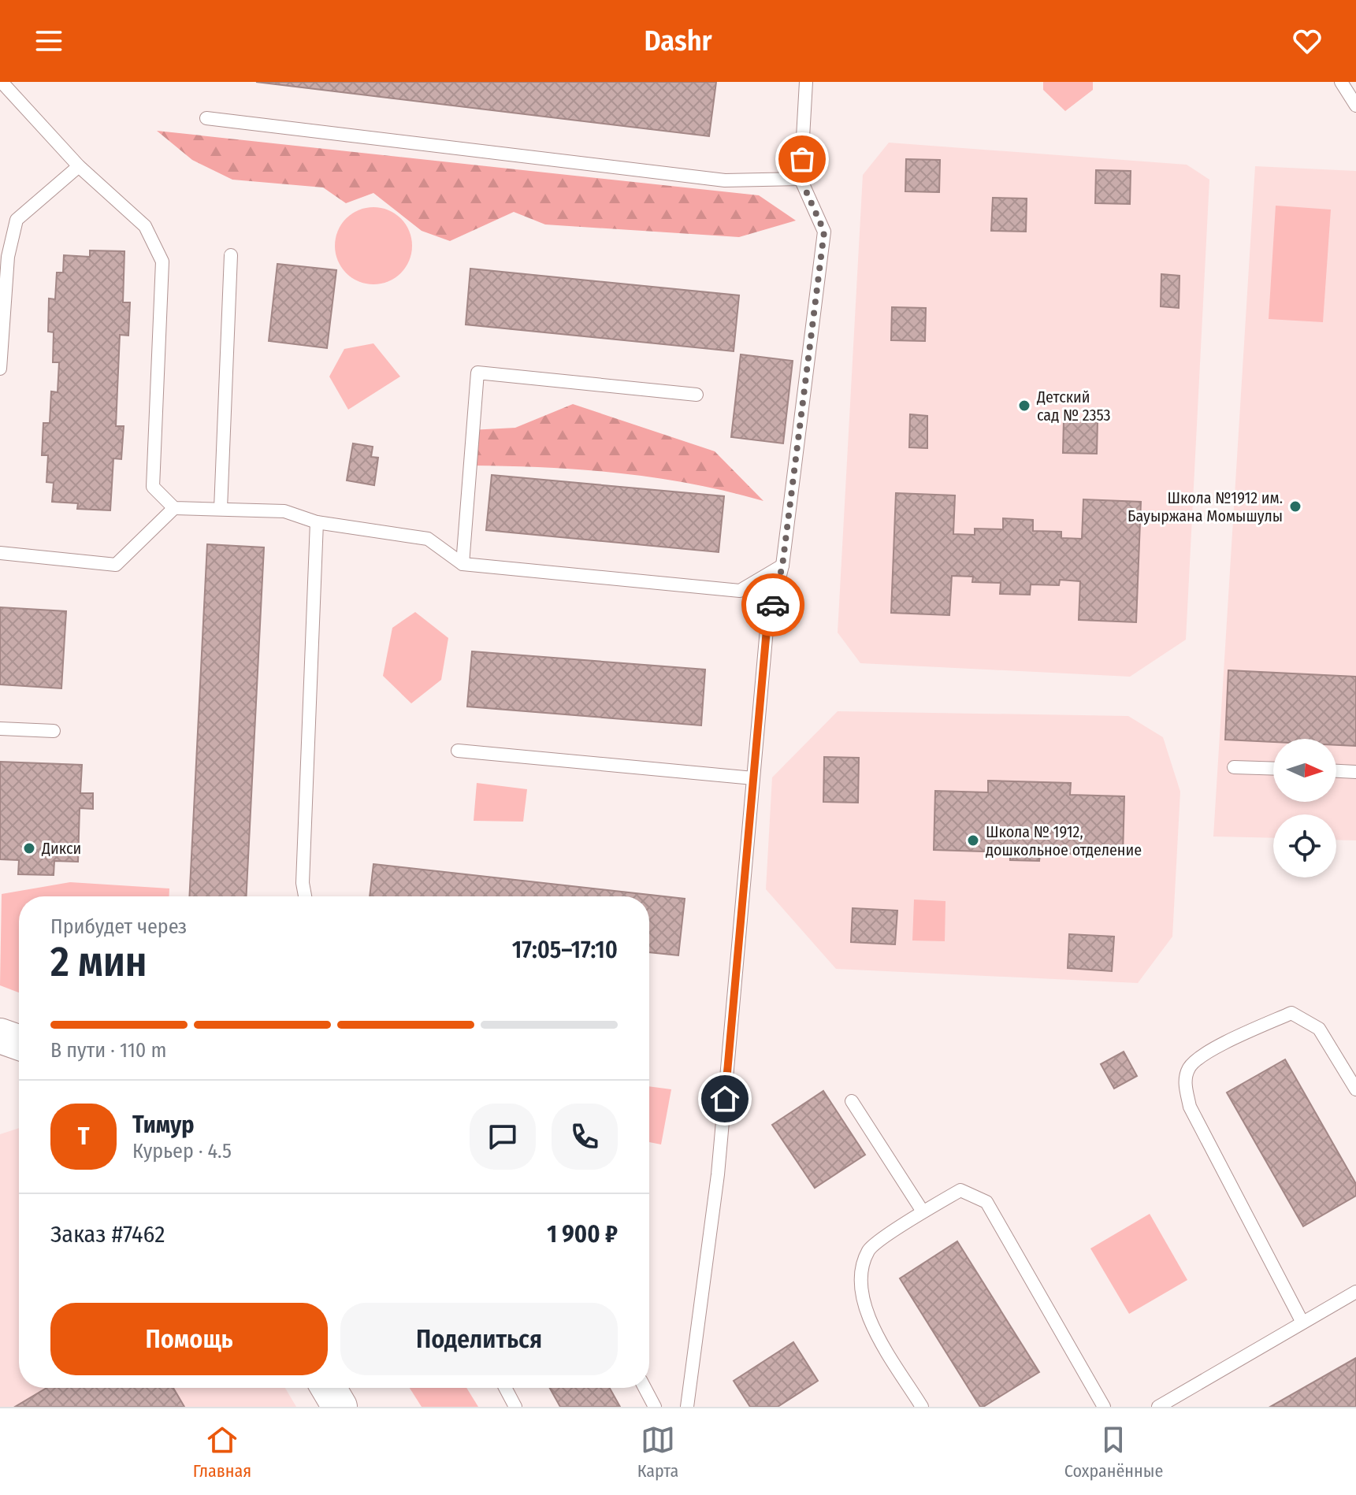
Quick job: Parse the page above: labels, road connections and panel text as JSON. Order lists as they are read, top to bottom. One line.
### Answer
{"places":["Детский сад № 2353","Школа №1912 им. Бауыржана Момышулы","Школа № 1912, дошкольное отделение","Дикси"],"north":"right","page":{"header":"Dashr","heading":["2 мин","Прибудет через","17:05–17:10"],"panel":["Тимур","Курьер · 4.5","Заказ #7462","1 900 ₽"],"bar":"В пути · 110 m","round":"Т","buttons":["Помощь","Поделиться"],"tabs":["Главная","Карта","Сохранённые"]}}
